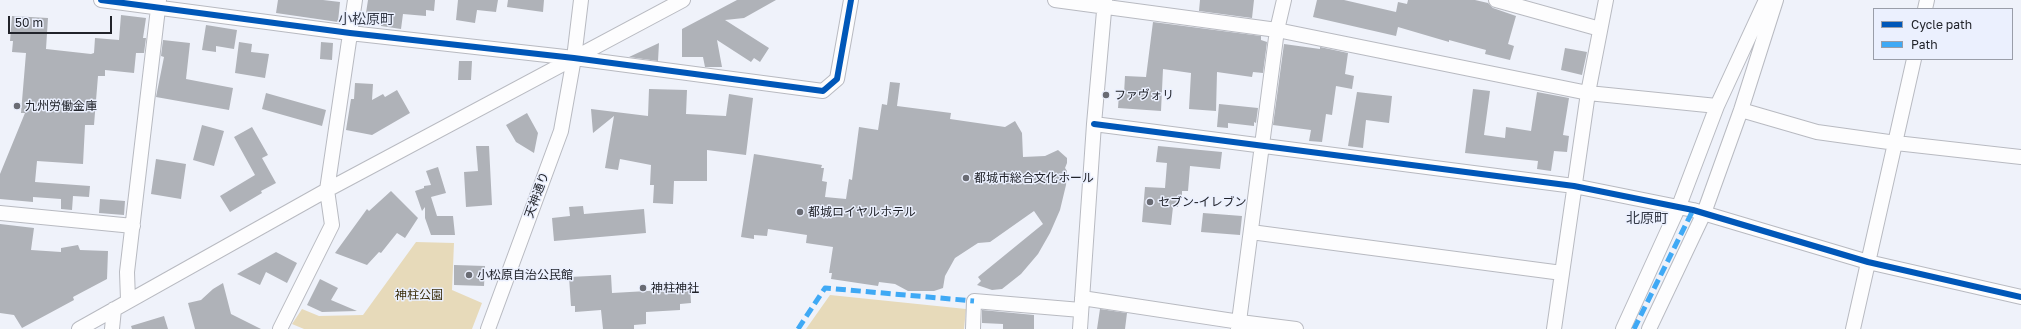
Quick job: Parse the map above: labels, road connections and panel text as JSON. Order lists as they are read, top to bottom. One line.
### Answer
{"streets":{"street":["天神通り"]},"districts":["小松原町","北原町"],"parks":["神柱公園"],"places":["ファヴォリ","九州労働金庫","都城市総合文化ホール","セブン-イレブン","都城ロイヤルホテル","小松原自治公民館","神柱神社"],"legend":["Cycle path","Path"],"scale_bar":"50 m"}
